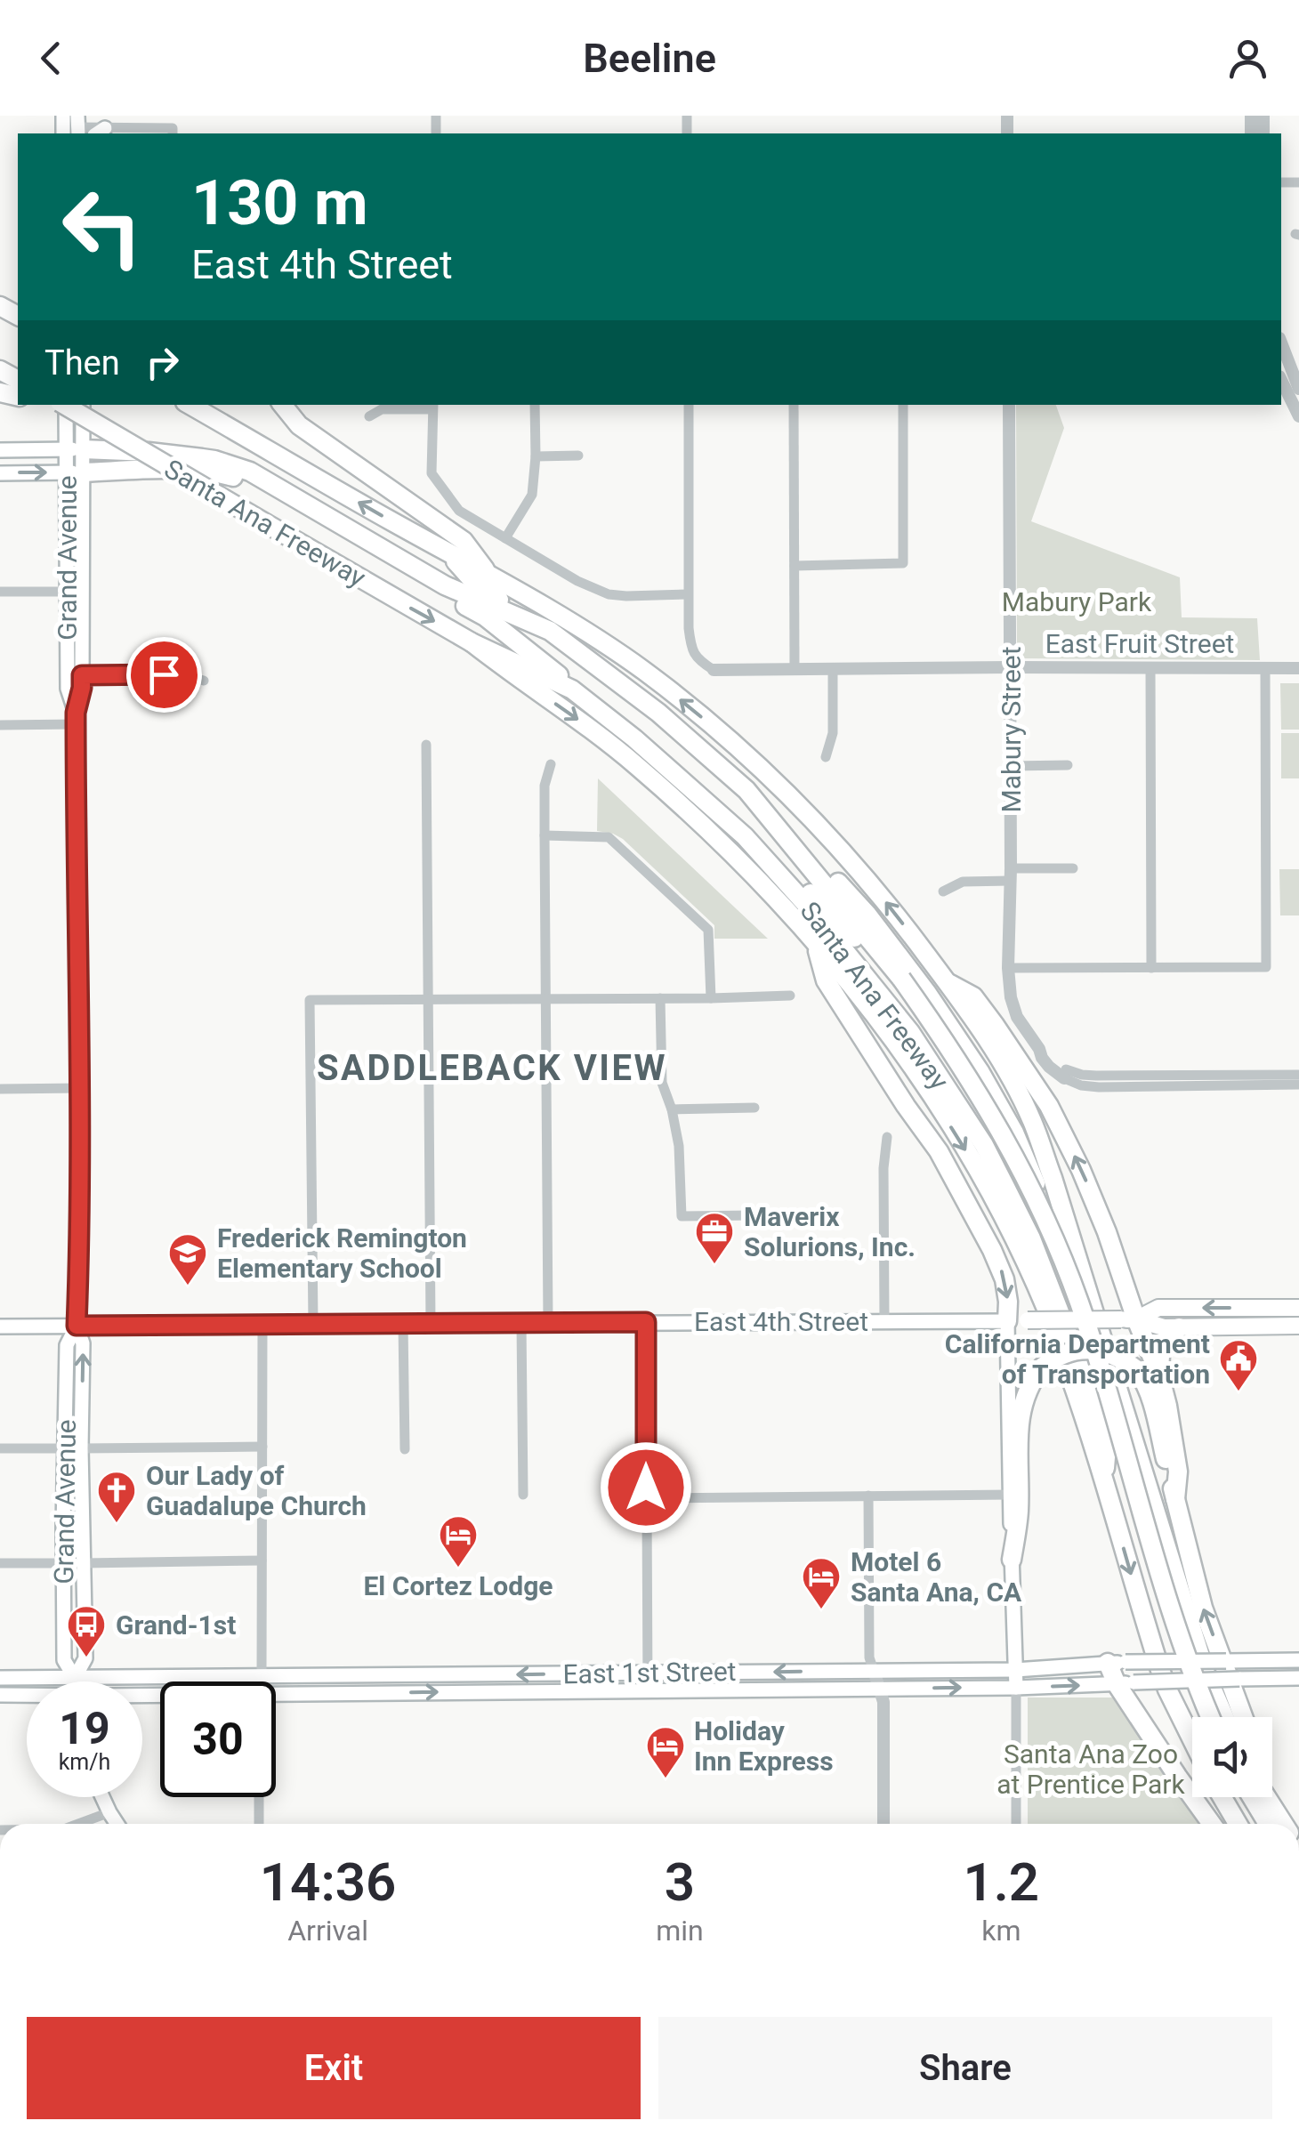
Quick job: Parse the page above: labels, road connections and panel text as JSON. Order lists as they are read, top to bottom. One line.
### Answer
{"streets":{"highway":["Santa Ana Freeway"],"main road":["Grand Avenue","East 4th Street","East 1st Street"],"street":["East Fruit Street","Mabury Street"]},"crossings":[["Grand Avenue","East 4th Street"],["Grand Avenue","East 1st Street"],["East Fruit Street","Mabury Street"]],"districts":["SADDLEBACK VIEW"],"parks":["Mabury Park","Santa Ana Zoo at Prentice Park"],"places":{"office":["Maverix Solurions, Inc."],"school or university":["Frederick Remington Elementary School"],"public building":["California Department of Transportation"],"church":["Our Lady of Guadalupe Church"],"hotel":["El Cortez Lodge","Motel 6 Santa Ana, CA","Holiday Inn Express"],"bus stop":["Grand-1st"]},"page":{"header":"Beeline","turn":["130 m","East 4th Street"],"then":"Then","speed":"19 km/h","limit":"30","eta":["14:36","Arrival","3","min","1.2","km"],"buttons":["Exit","Share"]}}
